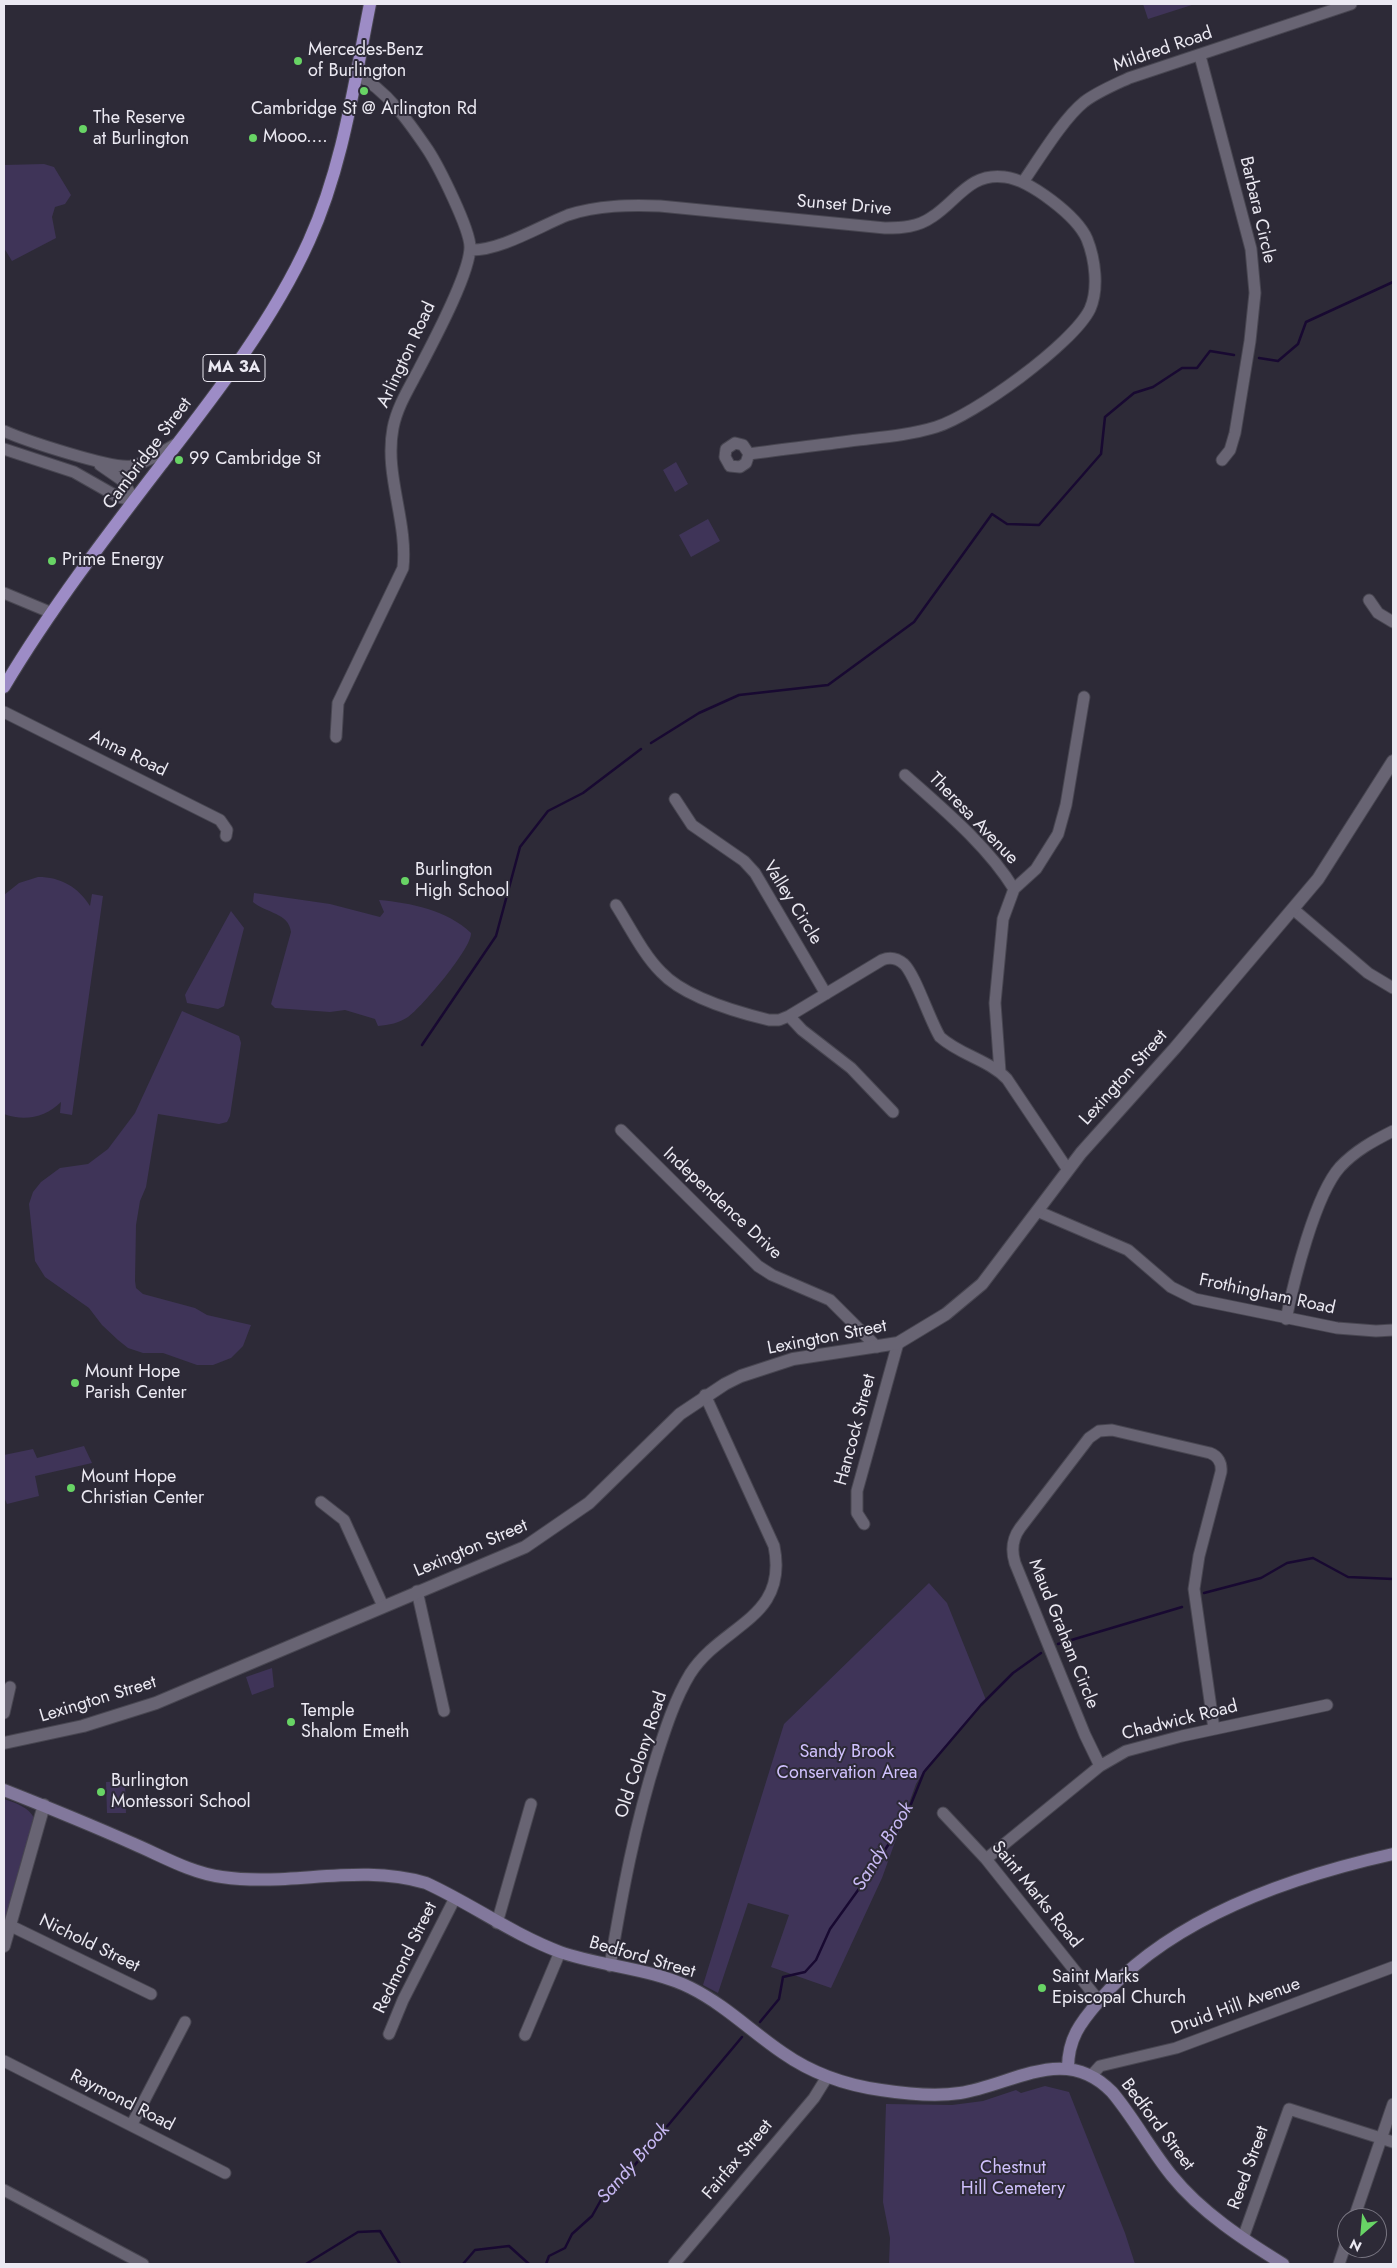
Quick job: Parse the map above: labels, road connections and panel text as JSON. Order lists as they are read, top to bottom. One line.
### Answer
{"streets":{"main road":["MA 3A","Cambridge Street","Bedford Street"],"street":["Mildred Road","Sunset Drive","Barbara Circle","Arlington Road","Anna Road","Theresa Avenue","Valley Circle","Lexington Street","Independence Drive","Frothingham Road","Hancock Street","Maud Graham Circle","Chadwick Road","Old Colony Road","Saint Marks Road","Nichold Street","Redmond Street","Druid Hill Avenue","Raymond Road","Fairfax Street","Reed Street"]},"crossings":[["Mildred Road","Sunset Drive"],["Mildred Road","Barbara Circle"],["Sunset Drive","Arlington Road"],["Lexington Street","Independence Drive"],["Lexington Street","Frothingham Road"],["Lexington Street","Hancock Street"],["Lexington Street","Old Colony Road"],["Maud Graham Circle","Chadwick Road"],["Chadwick Road","Saint Marks Road"],["Old Colony Road","Bedford Street"],["Redmond Street","Bedford Street"],["Bedford Street","Druid Hill Avenue"],["Bedford Street","Fairfax Street"],["Bedford Street","Reed Street"]],"water":["Sandy Brook"],"parks":["Sandy Brook Conservation Area","Chestnut Hill Cemetery"],"places":["Mercedes-Benz of Burlington","Cambridge St @ Arlington Rd","The Reserve at Burlington","Mooo....","99 Cambridge St","Prime Energy","Burlington High School","Mount Hope Parish Center","Mount Hope Christian Center","Temple Shalom Emeth","Burlington Montessori School","Saint Marks Episcopal Church"],"north":"bottom left"}
